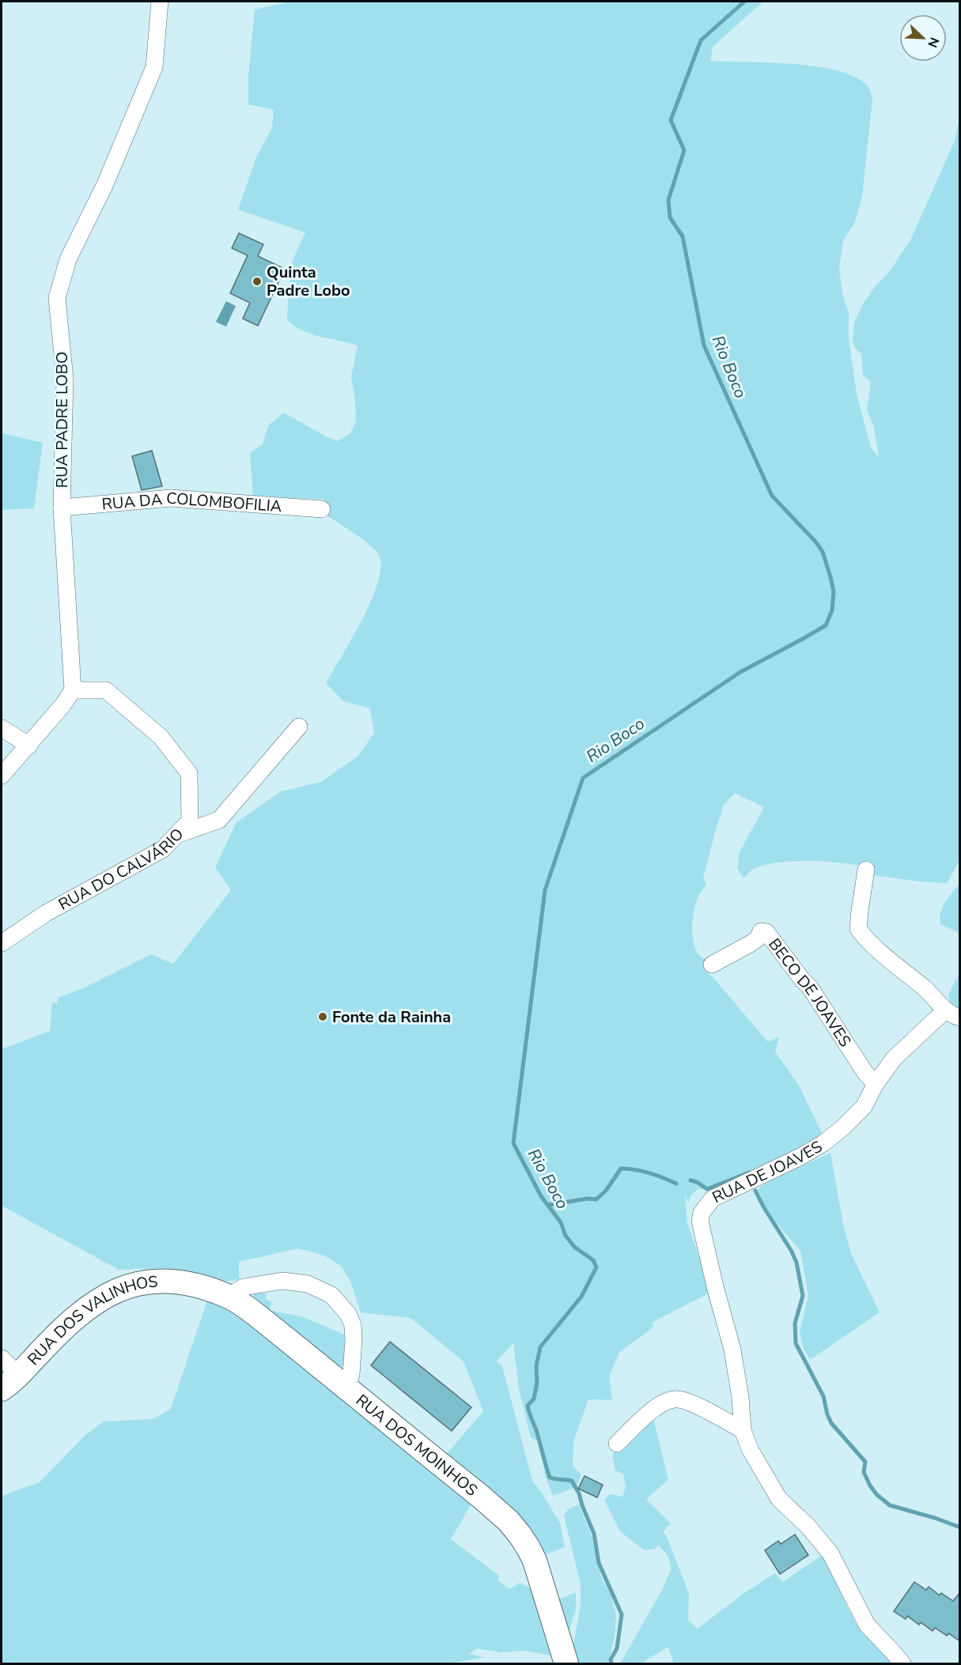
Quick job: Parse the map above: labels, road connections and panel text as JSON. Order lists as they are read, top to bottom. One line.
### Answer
{"streets":{"main road":["RUA DOS VALINHOS","RUA DOS MOINHOS"],"street":["RUA PADRE LOBO","RUA DA COLOMBOFILIA","RUA DO CALVÁRIO","BECO DE JOAVES","RUA DE JOAVES"]},"crossings":[["RUA PADRE LOBO","RUA DA COLOMBOFILIA"],["RUA PADRE LOBO","RUA DO CALVÁRIO"],["BECO DE JOAVES","RUA DE JOAVES"],["RUA DOS VALINHOS","RUA DOS MOINHOS"]],"water":["Rio Boco"],"places":["Quinta Padre Lobo","Fonte da Rainha"],"north":"bottom right"}
